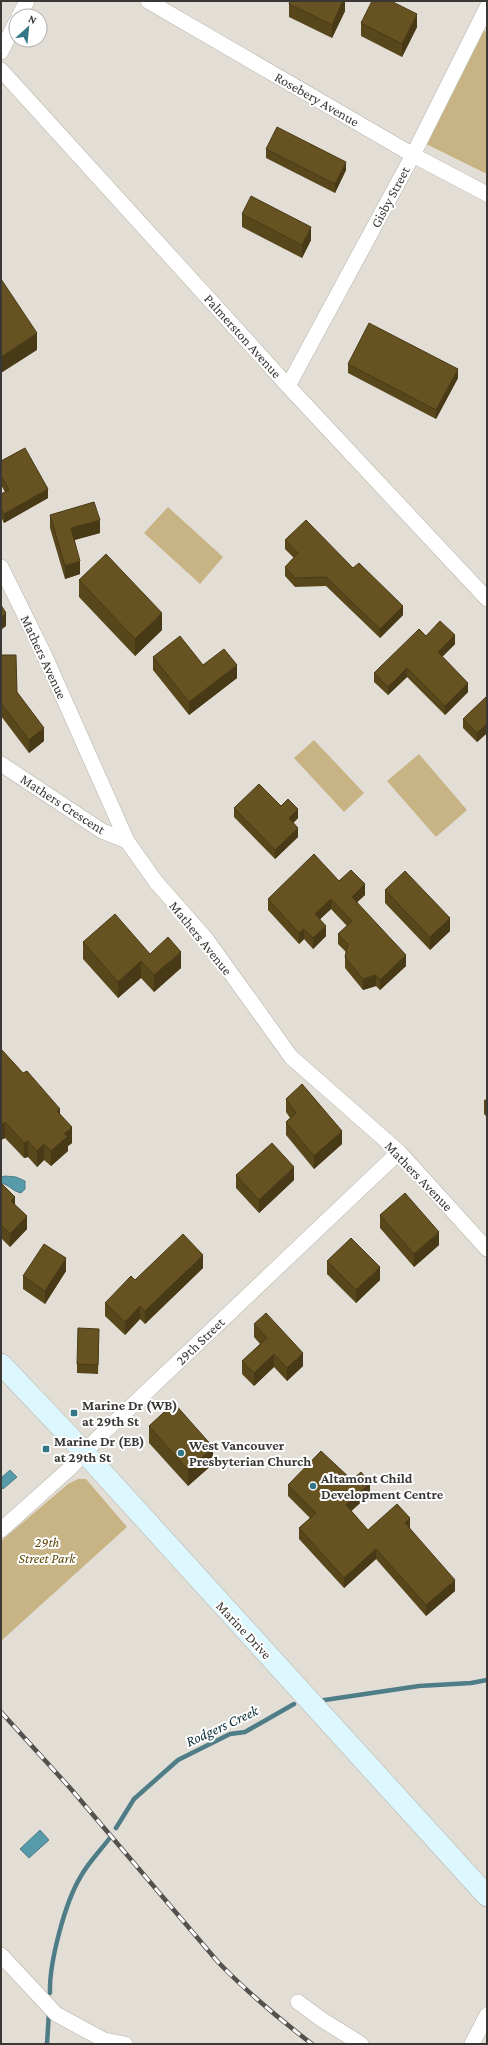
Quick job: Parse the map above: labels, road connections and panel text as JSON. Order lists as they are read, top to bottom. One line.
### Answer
{"streets":{"main road":["Marine Drive"],"street":["Rosebery Avenue","Gisby Street","Palmerston Avenue","Mathers Avenue","Mathers Crescent","29th Street"]},"crossings":[["Rosebery Avenue","Gisby Street"],["Gisby Street","Palmerston Avenue"],["Mathers Avenue","Mathers Crescent"],["Mathers Avenue","29th Street"],["29th Street","Marine Drive"]],"water":["Rodgers Creek"],"parks":["29th Street Park"],"places":{"transit":["Marine Dr (WB) at 29th St","Marine Dr (EB) at 29th St"],"other":["West Vancouver Presbyterian Church","Altamont Child Development Centre"]},"north":"top right"}
